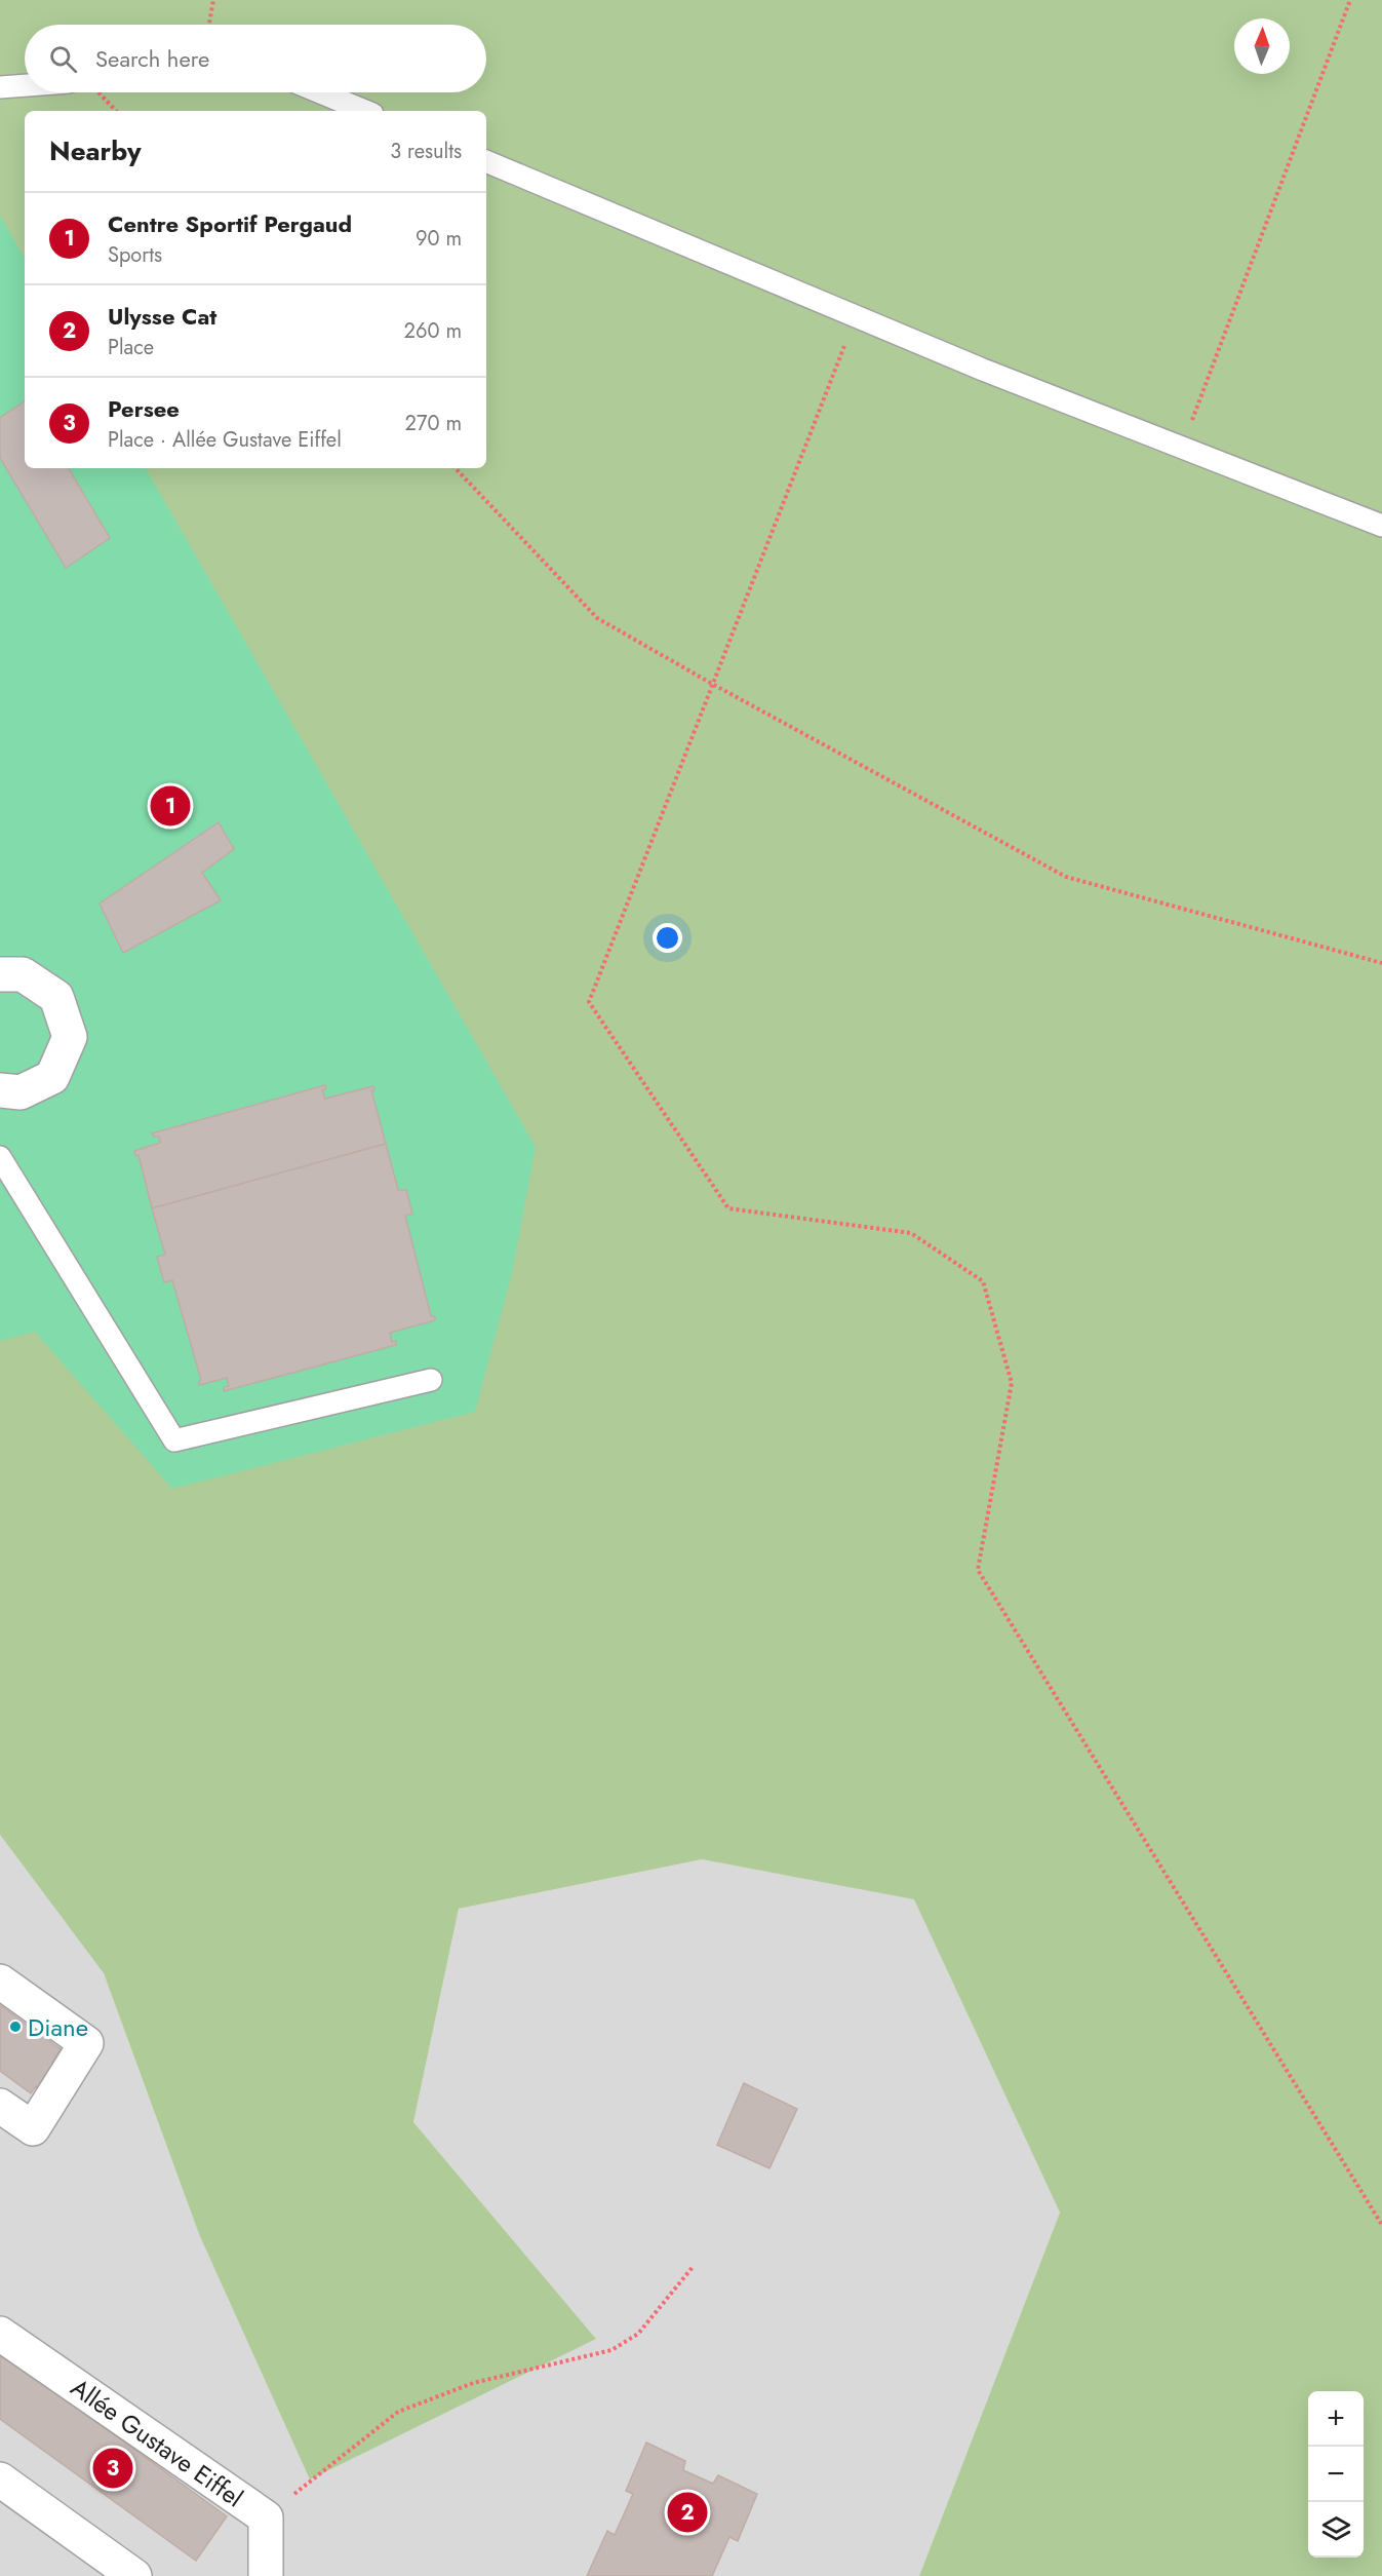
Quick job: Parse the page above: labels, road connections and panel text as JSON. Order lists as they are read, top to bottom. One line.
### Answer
{"streets":{"street":["Allée Gustave Eiffel"]},"places":["Diane"],"north":"top","page":{"search":"Search here","heading":["Nearby","3 results"],"list":[{"mark":"1","name":"Centre Sportif Pergaud","note":"Sports","value":"90 m"},{"mark":"2","name":"Ulysse Cat","note":"Place","value":"260 m"},{"mark":"3","name":"Persee","note":"Place · Allée Gustave Eiffel","value":"270 m"}],"pins":["1","3","2"],"map_buttons":["+","−"]}}
